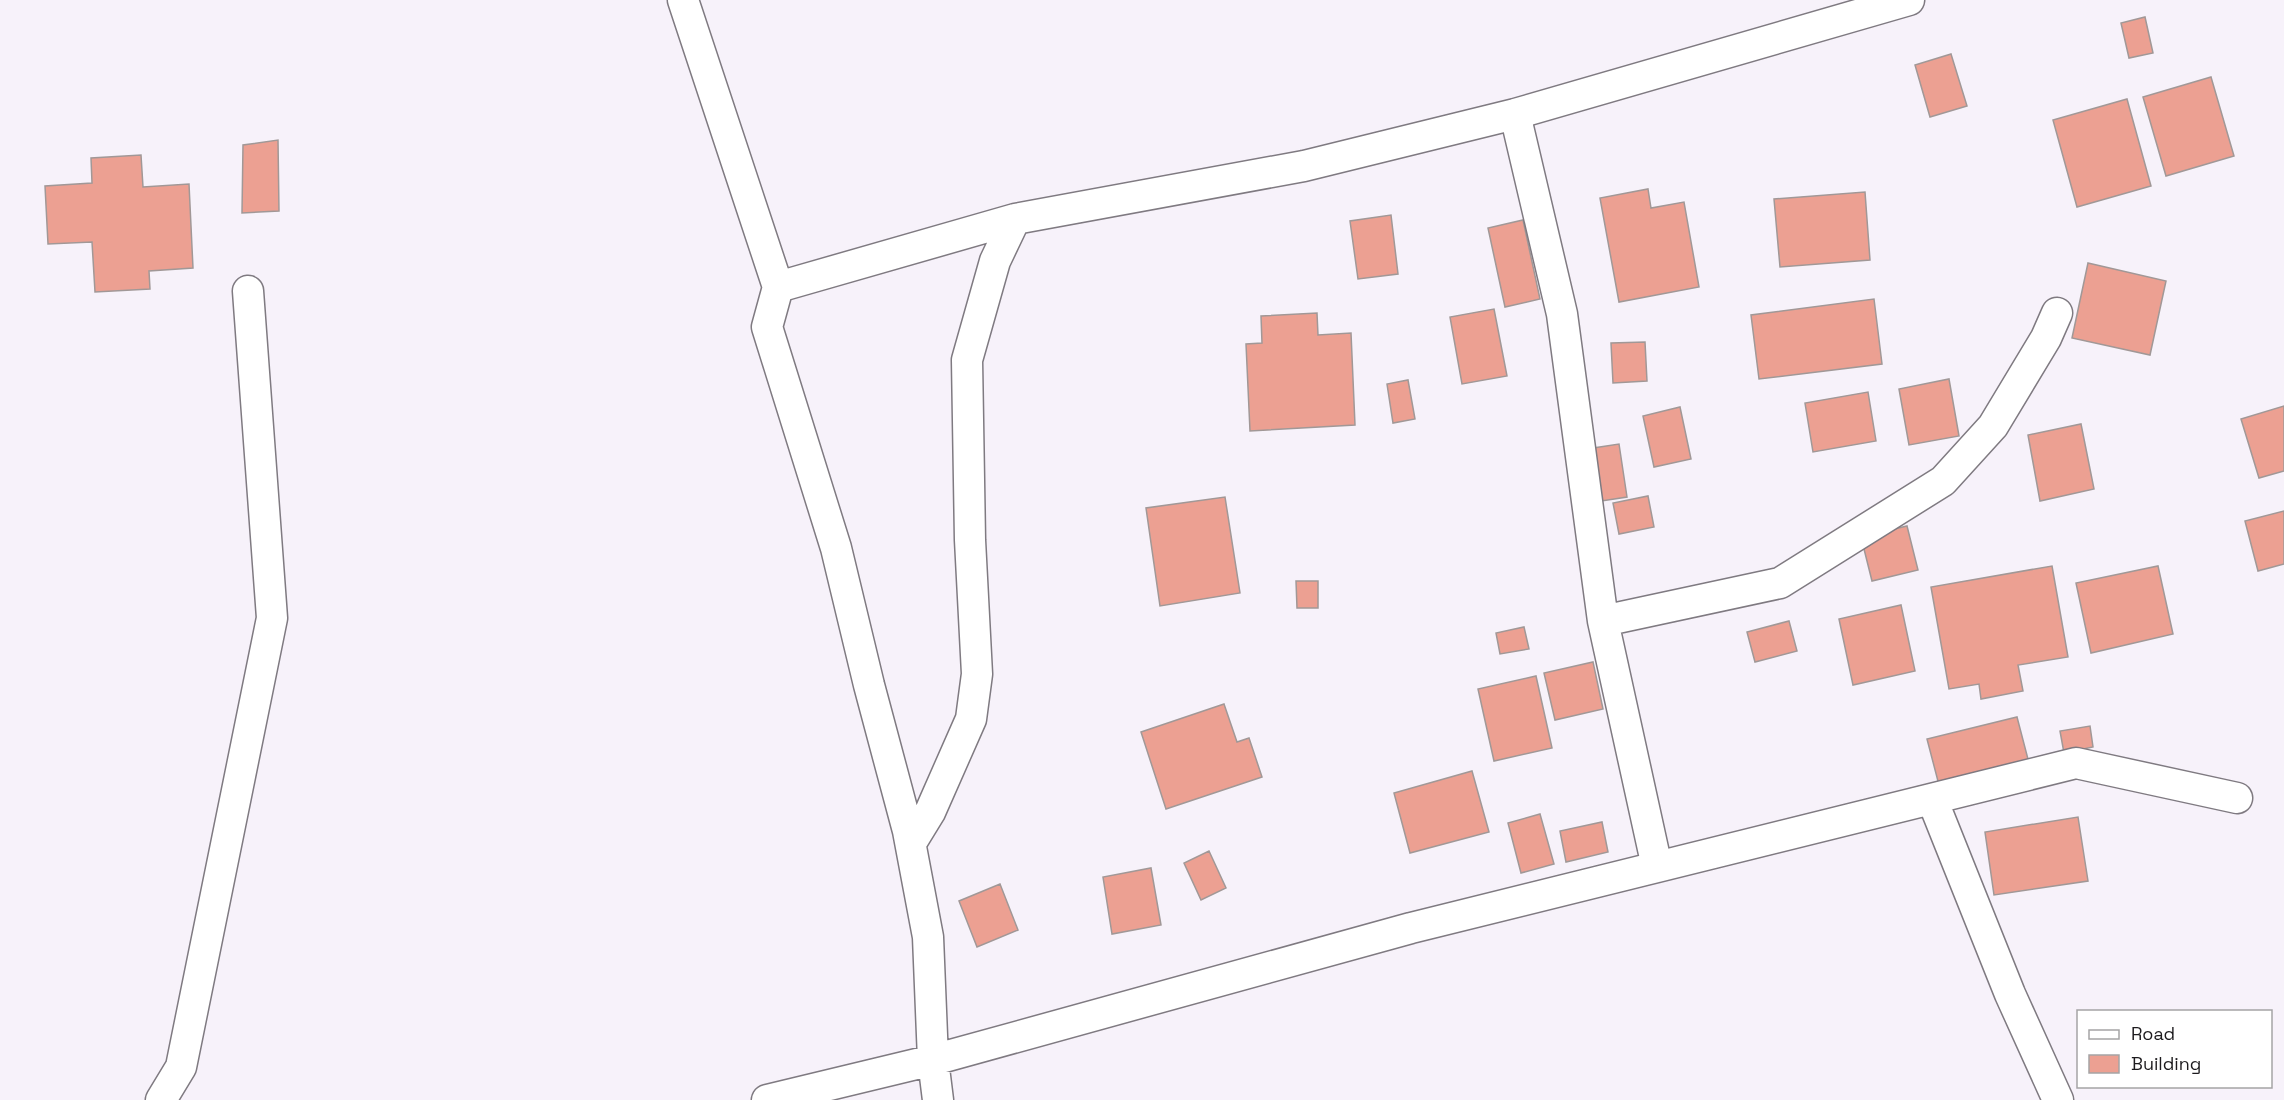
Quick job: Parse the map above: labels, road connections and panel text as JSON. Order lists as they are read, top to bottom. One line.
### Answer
{"legend":["Road","Building"]}
